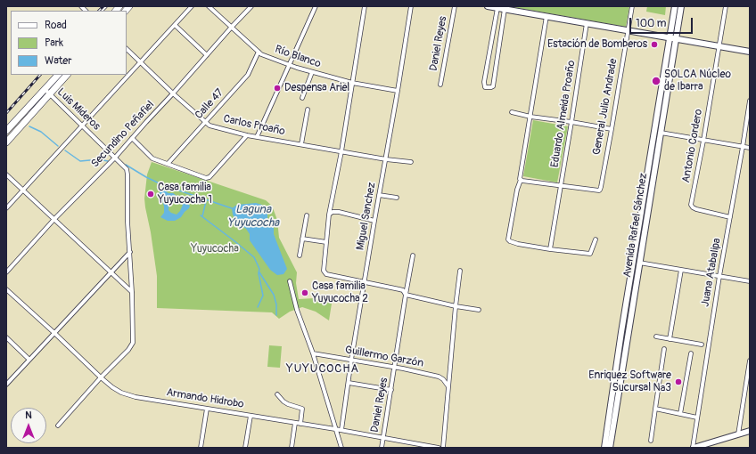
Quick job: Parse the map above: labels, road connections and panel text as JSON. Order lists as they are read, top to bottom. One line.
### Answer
{"streets":{"street":["Daniel Reyes","Río Blanco","Calle 47","General Julio Andrade","Luis Mideros","Eduardo Almeida Proaño","Carlos Proaño","Secundino Peñafiel","Antonio Cordero","Miguel Sanchez","Avenida Rafael Sánchez","Juana Atabalipa","Guillermo Garzón","Armando Hidrobo"]},"crossings":[["Daniel Reyes","Guillermo Garzón"],["Daniel Reyes","Armando Hidrobo"],["Río Blanco","Calle 47"],["Río Blanco","Secundino Peñafiel"],["Río Blanco","Miguel Sanchez"],["Calle 47","Carlos Proaño"],["General Julio Andrade","Eduardo Almeida Proaño"],["Luis Mideros","Secundino Peñafiel"],["Luis Mideros","Armando Hidrobo"],["Carlos Proaño","Secundino Peñafiel"],["Carlos Proaño","Miguel Sanchez"],["Antonio Cordero","Juana Atabalipa"],["Miguel Sanchez","Guillermo Garzón"],["Miguel Sanchez","Armando Hidrobo"]],"districts":["YUYUCOCHA"],"water":["Laguna Yuyucocha"],"parks":["Yuyucocha"],"places":["Estación de Bomberos","SOLCA Núcleo de Ibarra","Despensa Ariel","Casa familia Yuyucocha 1","Casa familia Yuyucocha 2","Enriquez Software Sucursal Nª3"],"legend":["Road","Park","Water"],"scale_bar":"100 m","north":"top"}
